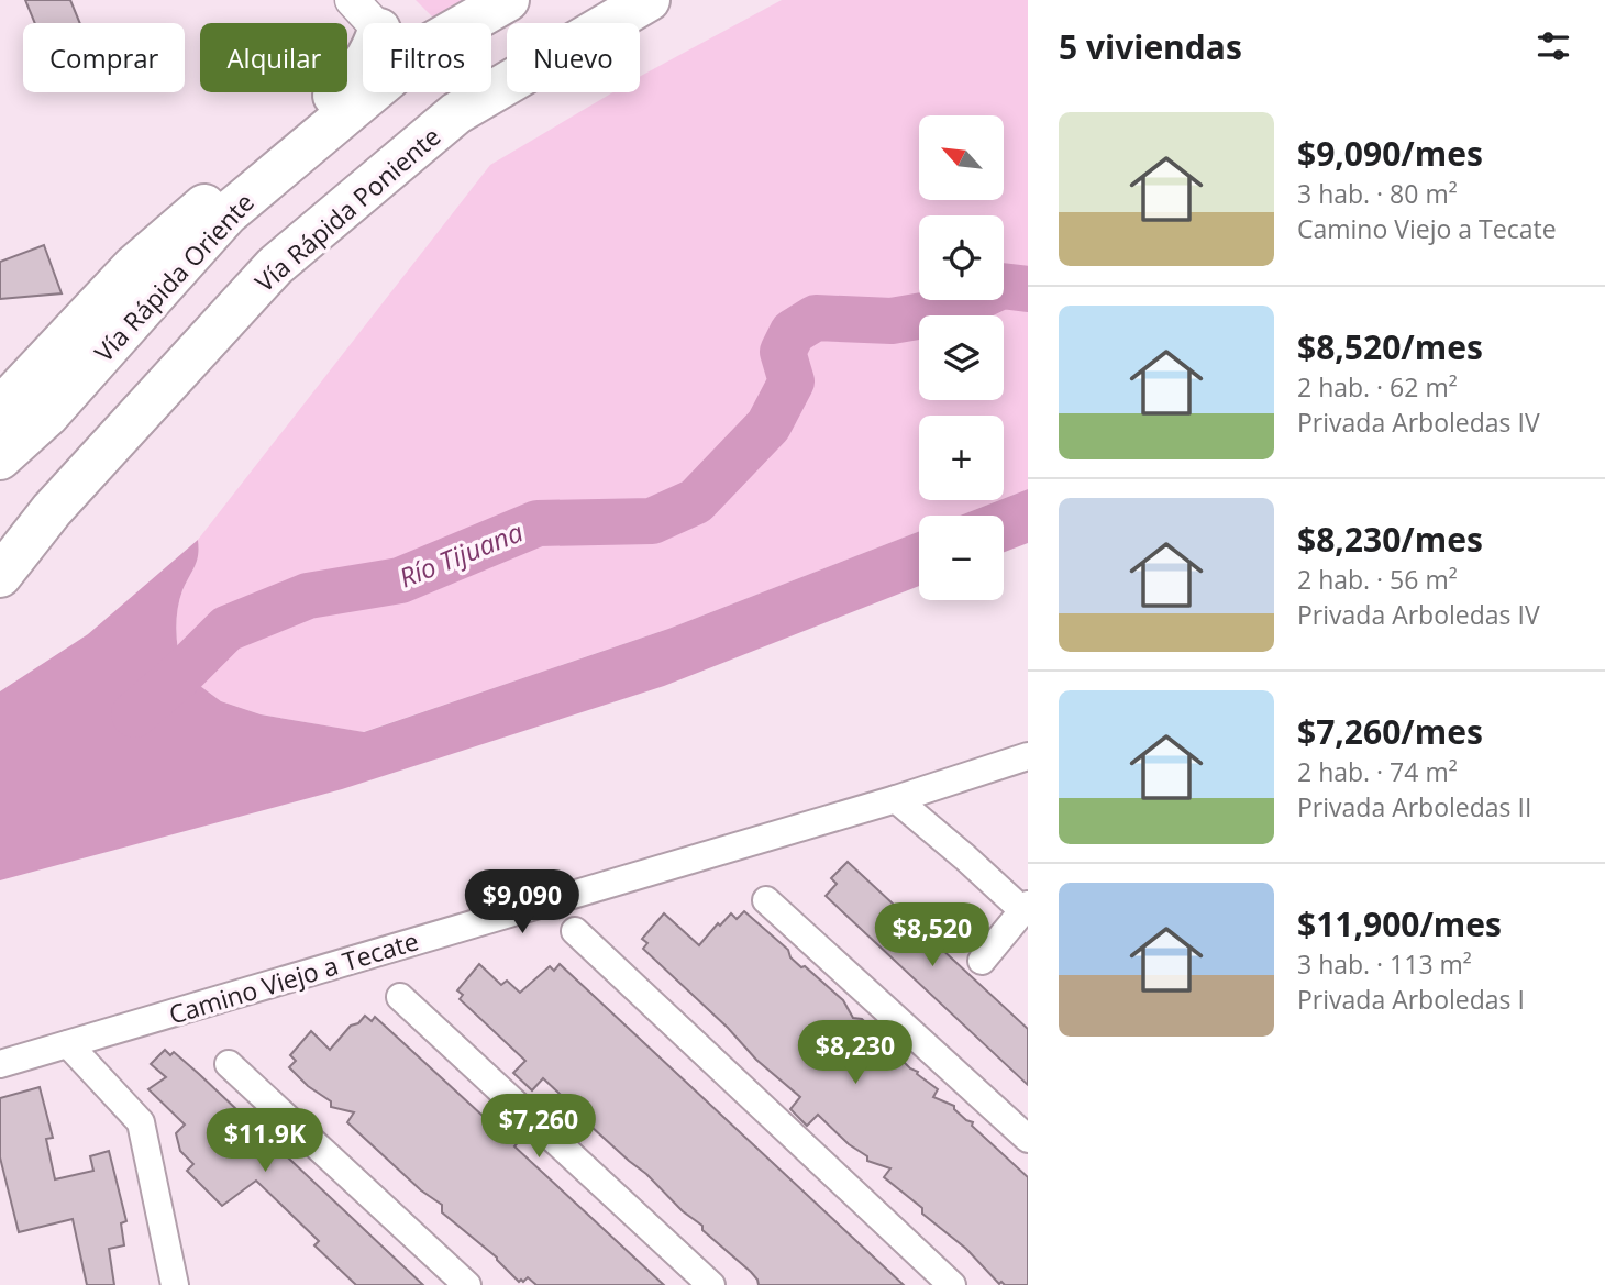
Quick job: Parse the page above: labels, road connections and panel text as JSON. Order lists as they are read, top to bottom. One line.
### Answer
{"streets":{"highway":["Vía Rápida Poniente","Vía Rápida Oriente"],"street":["Camino Viejo a Tecate"]},"water":["Río Tijuana"],"north":"top left","page":{"heading":"5 viviendas","chip":["Comprar","Alquilar","Filtros","Nuevo"],"list":[{"name":"$9,090/mes","note":"3 hab. · 80 m² · Camino Viejo a Tecate"},{"name":"$8,520/mes","note":"2 hab. · 62 m² · Privada Arboledas IV"},{"name":"$8,230/mes","note":"2 hab. · 56 m² · Privada Arboledas IV"},{"name":"$7,260/mes","note":"2 hab. · 74 m² · Privada Arboledas II"},{"name":"$11,900/mes","note":"3 hab. · 113 m² · Privada Arboledas I"}],"map_buttons":["+","−"],"price":["$9,090","$8,520","$8,230","$7,260","$11.9K"]}}
